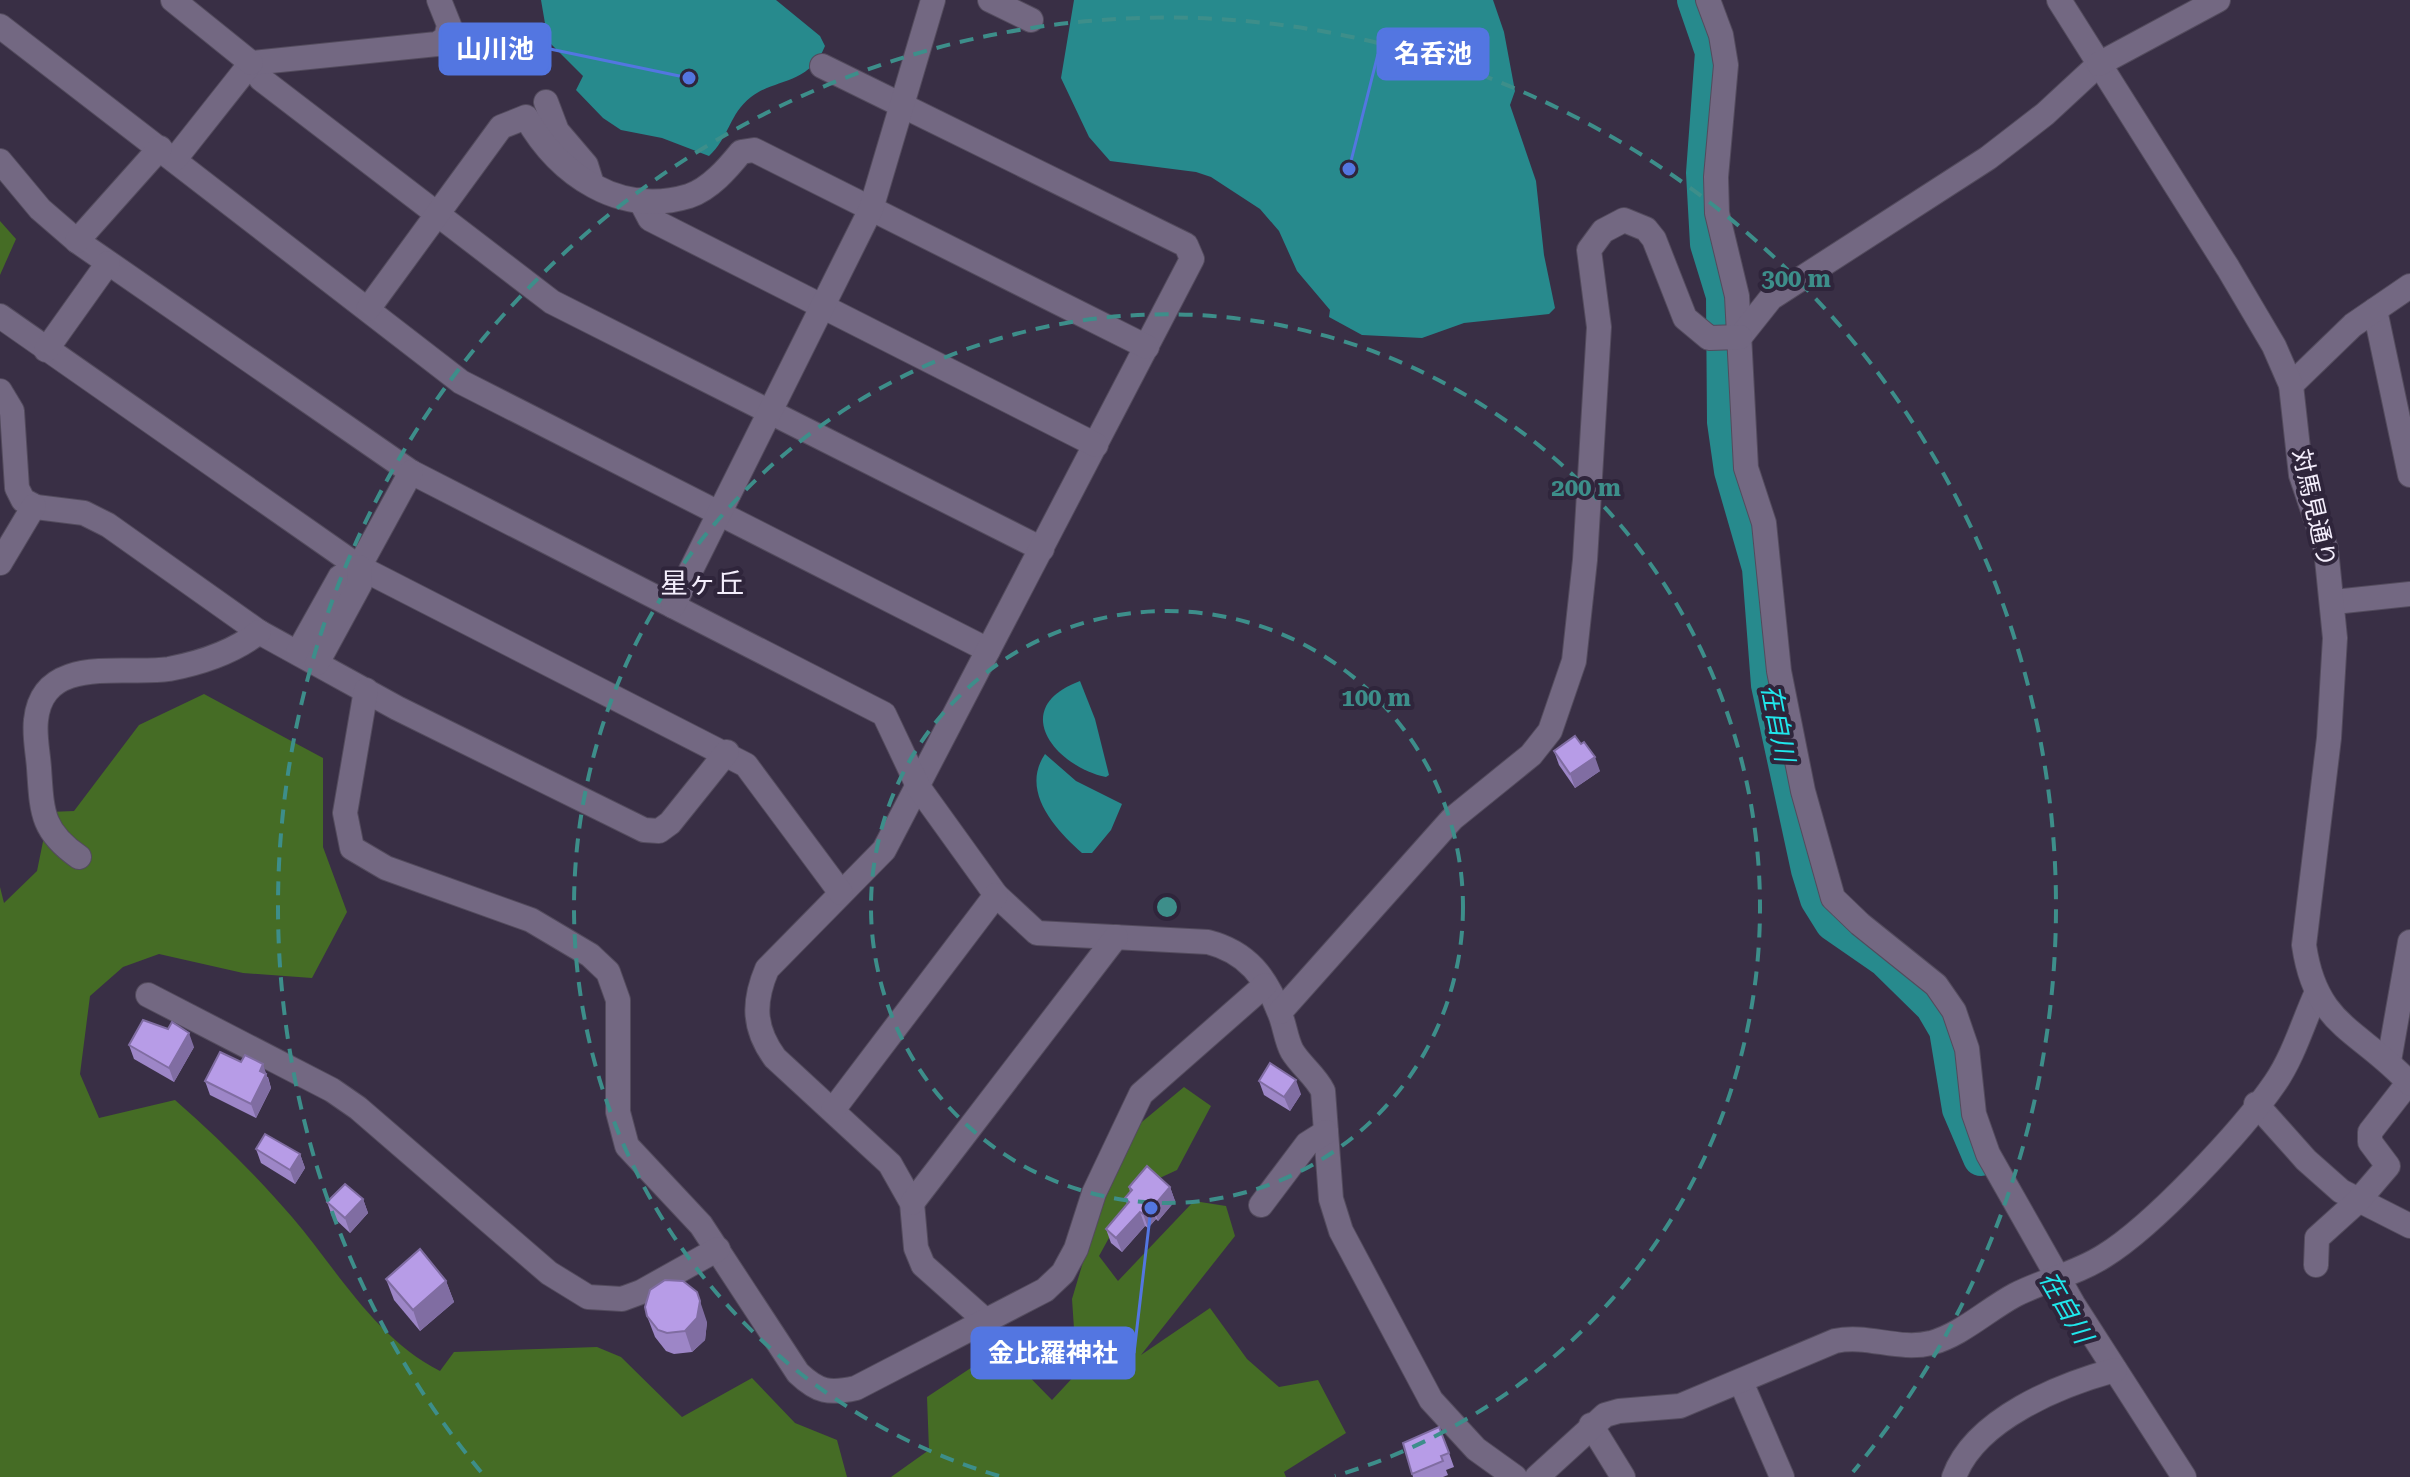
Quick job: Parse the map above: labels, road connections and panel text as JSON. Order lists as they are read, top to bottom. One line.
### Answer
{"streets":{"street":["対馬見通り"]},"districts":["星ヶ丘"],"water":["在自川"],"places":["山川池","名呑池","金比羅神社"],"rings":["300 m","200 m","100 m"]}
